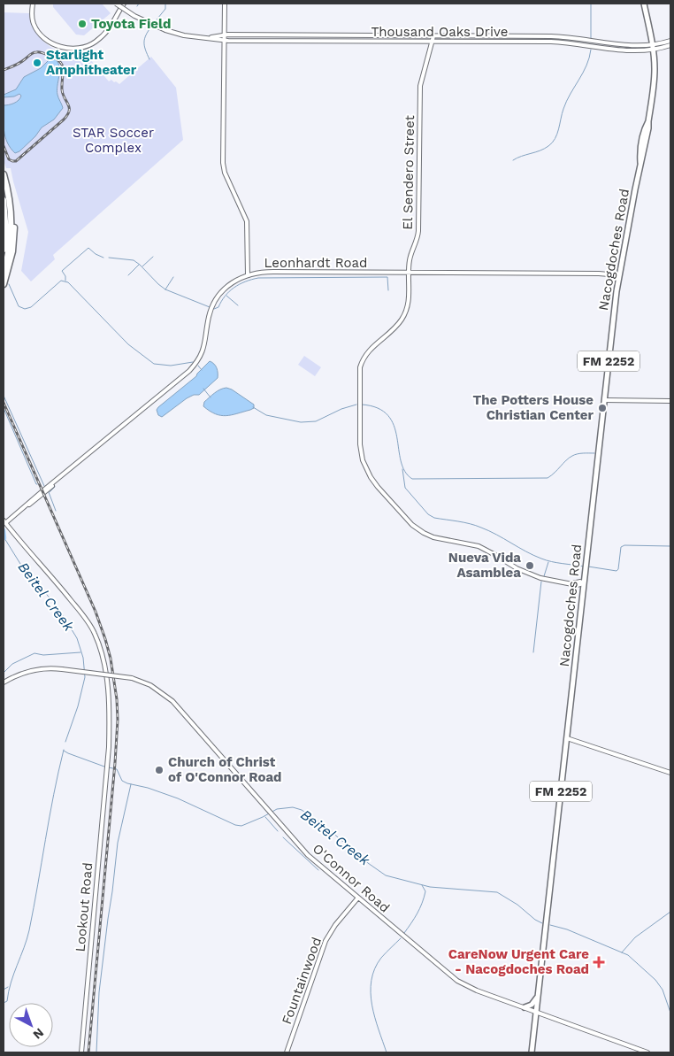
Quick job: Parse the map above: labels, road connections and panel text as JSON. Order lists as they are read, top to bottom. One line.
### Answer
{"streets":{"main road":["Nacogdoches Road","FM 2252"],"street":["Thousand Oaks Drive","El Sendero Street","Leonhardt Road","O'Connor Road","Lookout Road","Fountainwood"]},"crossings":[["Thousand Oaks Drive","El Sendero Street"],["Thousand Oaks Drive","Nacogdoches Road"],["Thousand Oaks Drive","FM 2252"],["El Sendero Street","Nacogdoches Road"],["El Sendero Street","Leonhardt Road"],["Nacogdoches Road","Leonhardt Road"],["Nacogdoches Road","FM 2252"],["Nacogdoches Road","O'Connor Road"],["Leonhardt Road","Lookout Road"],["O'Connor Road","Fountainwood"]],"water":["Beitel Creek"],"parks":["STAR Soccer Complex"],"places":{"other":["Toyota Field","Starlight Amphitheater","The Potters House Christian Center","Nueva Vida Asamblea","Church of Christ of O'Connor Road"],"health":["CareNow Urgent Care - Nacogdoches Road"]},"north":"bottom right"}
